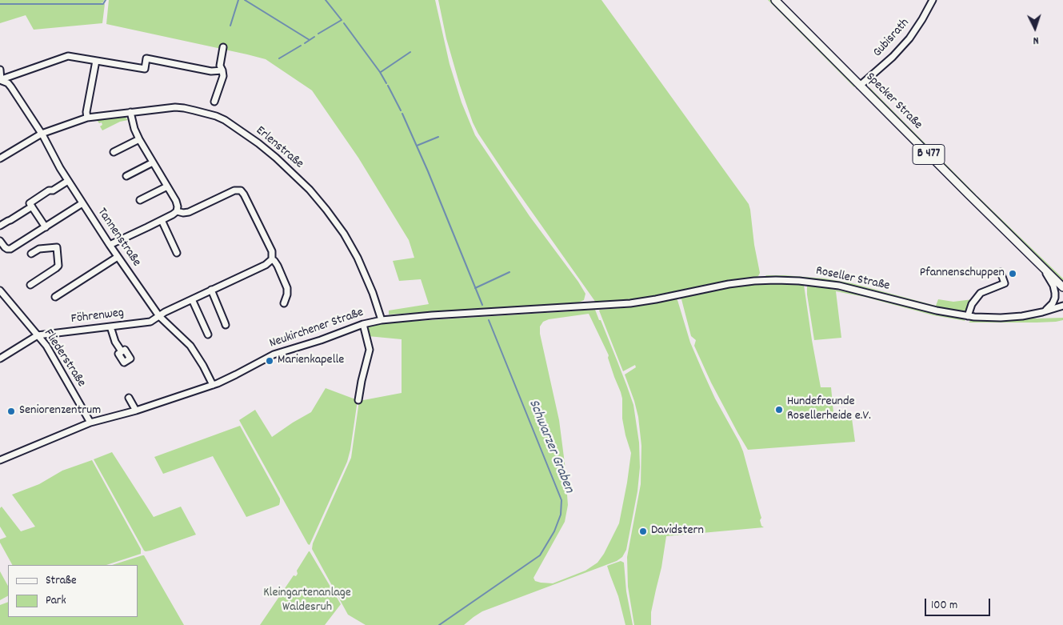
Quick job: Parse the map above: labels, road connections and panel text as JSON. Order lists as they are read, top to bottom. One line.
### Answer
{"streets":{"main road":["Specker Straße","B 477"],"street":["Gubisrath","Erlenstraße","Tannenstraße","Roseller Straße","Föhrenweg","Neukirchener Straße","Fliederstraße"]},"crossings":[["Gubisrath","Specker Straße"],["Erlenstraße","Tannenstraße"],["Erlenstraße","Neukirchener Straße"],["Tannenstraße","Föhrenweg"],["Tannenstraße","Neukirchener Straße"],["Roseller Straße","Neukirchener Straße"],["Föhrenweg","Fliederstraße"],["Neukirchener Straße","Fliederstraße"]],"water":["Schwarzer Graben"],"parks":["Kleingartenanlage Waldesruh"],"places":["Pfannenschuppen","Marienkapelle","Hundefreunde Rosellerheide e.V.","Seniorenzentrum","Davidstern"],"legend":["Straße","Park"],"scale_bar":"100 m","north":"bottom"}
